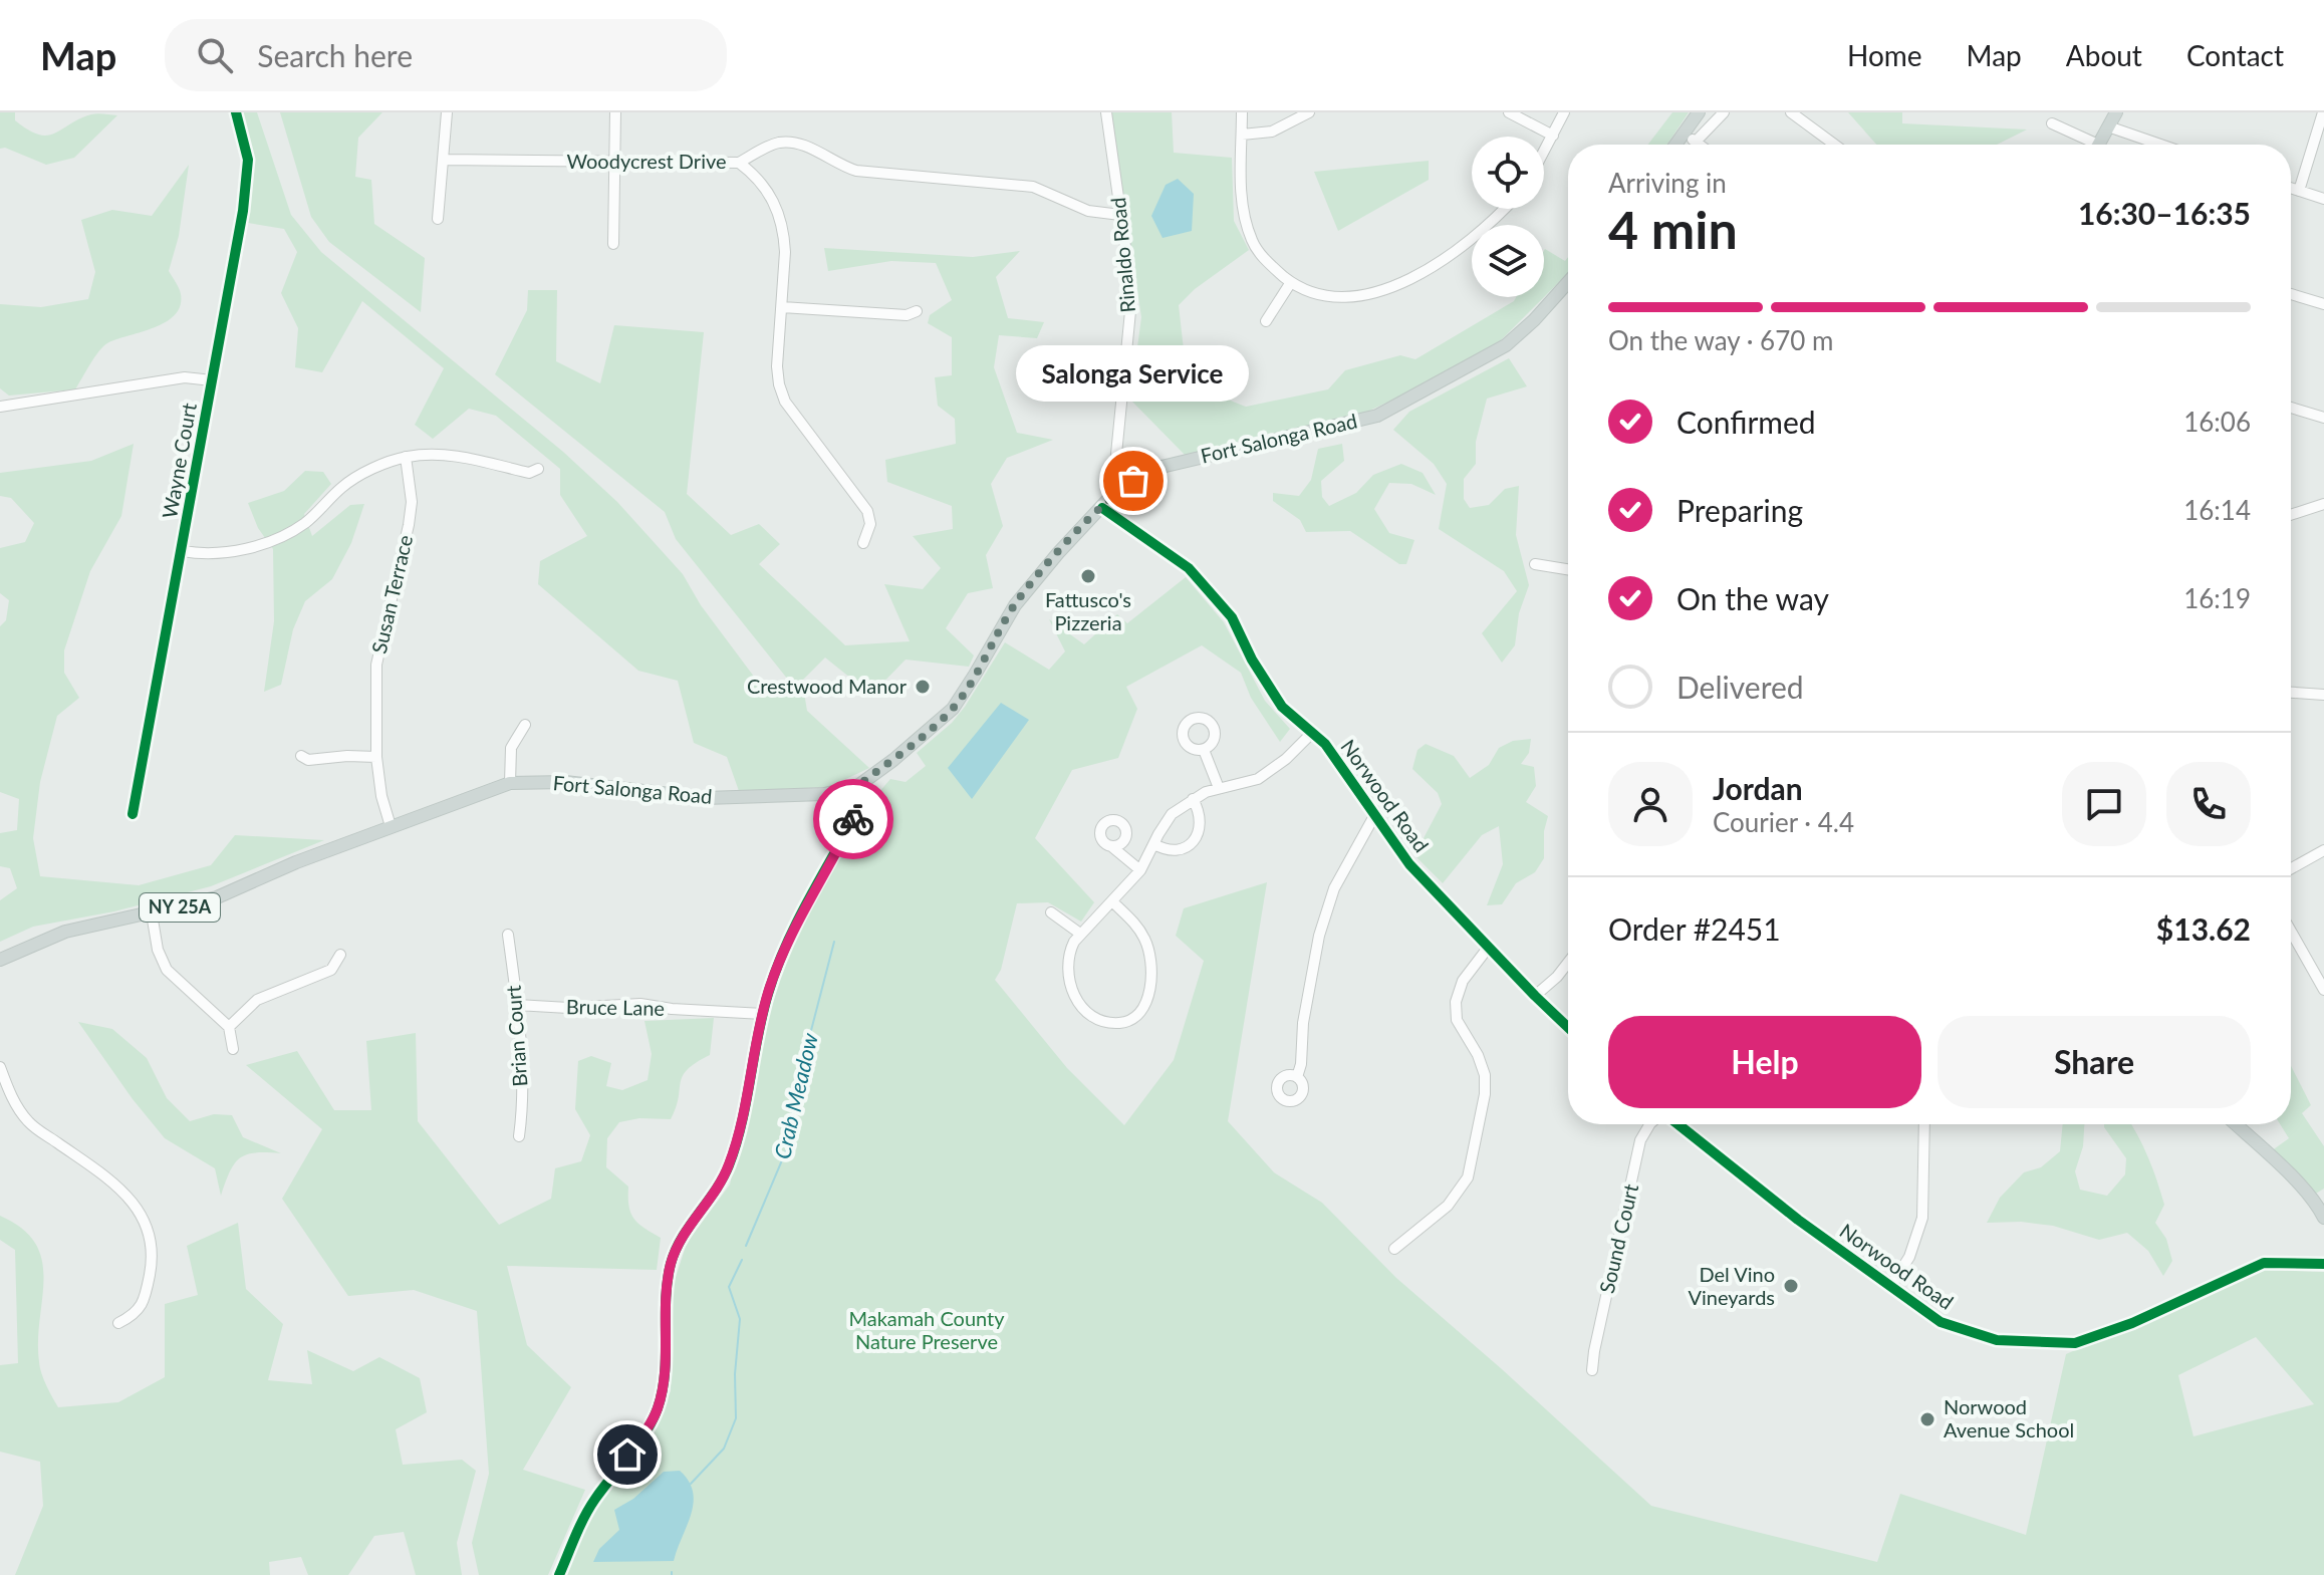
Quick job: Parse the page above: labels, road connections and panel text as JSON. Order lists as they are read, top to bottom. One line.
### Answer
{"streets":{"main road":["Fort Salonga Road","NY 25A"],"street":["Woodycrest Drive","Rinaldo Road","Wayne Court","Susan Terrace","Norwood Road","Bruce Lane","Brian Court","Sound Court"]},"crossings":[["Woodycrest Drive","Rinaldo Road"],["Rinaldo Road","Fort Salonga Road"],["Fort Salonga Road","Susan Terrace"],["Fort Salonga Road","Norwood Road"],["Bruce Lane","Brian Court"]],"water":["Crab Meadow"],"parks":["Makamah County Nature Preserve"],"places":["Salonga Service","Fattusco's Pizzeria","Crestwood Manor","Del Vino Vineyards","Norwood Avenue School"],"page":{"header":"Map","search":"Search here","nav":["Home","Map","About","Contact"],"heading":["4 min","Arriving in","16:30–16:35"],"panel":["Jordan","Courier · 4.4","Order #2451","$13.62"],"bar":"On the way · 670 m","bubble":"Salonga Service","list":[["Confirmed","16:06"],["Preparing","16:14"],["On the way","16:19"],"Delivered"],"buttons":["Help","Share"]}}
